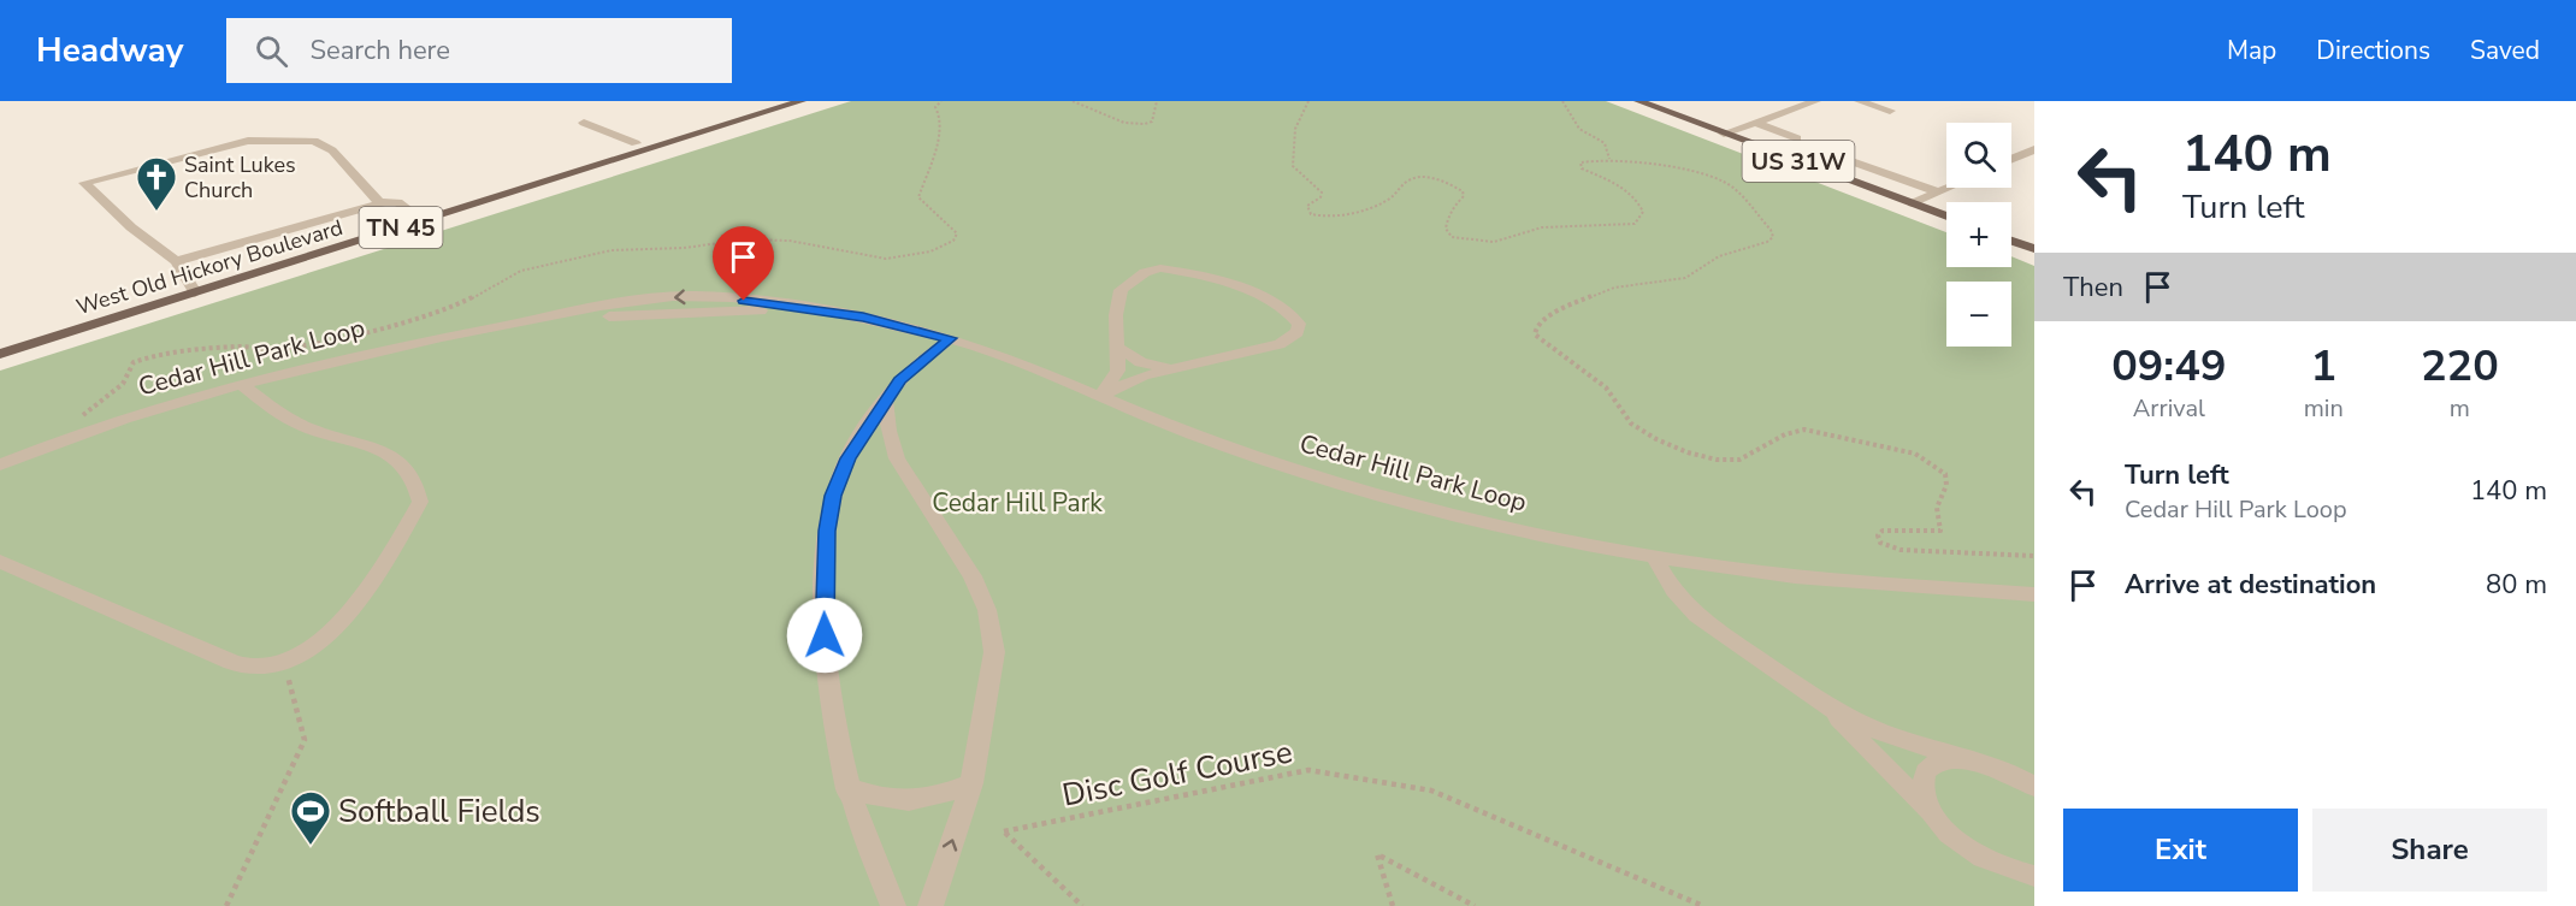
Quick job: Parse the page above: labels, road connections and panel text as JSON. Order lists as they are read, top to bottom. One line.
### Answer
{"streets":{"main road":["US 31W","TN 45","West Old Hickory Boulevard"],"street":["Cedar Hill Park Loop"],"path":["Disc Golf Course"]},"parks":["Cedar Hill Park"],"places":{"church":["Saint Lukes Church"],"sports":["Softball Fields"]},"page":{"header":"Headway","search":"Search here","nav":["Map","Directions","Saved"],"turn":["140 m","Turn left"],"map_buttons":["+","−"],"then":"Then","eta":["09:49","Arrival","1","min","220","m"],"list":[{"name":"Turn left","note":"Cedar Hill Park Loop","value":"140 m"},{"name":"Arrive at destination","value":"80 m"}],"buttons":["Exit","Share"]}}
